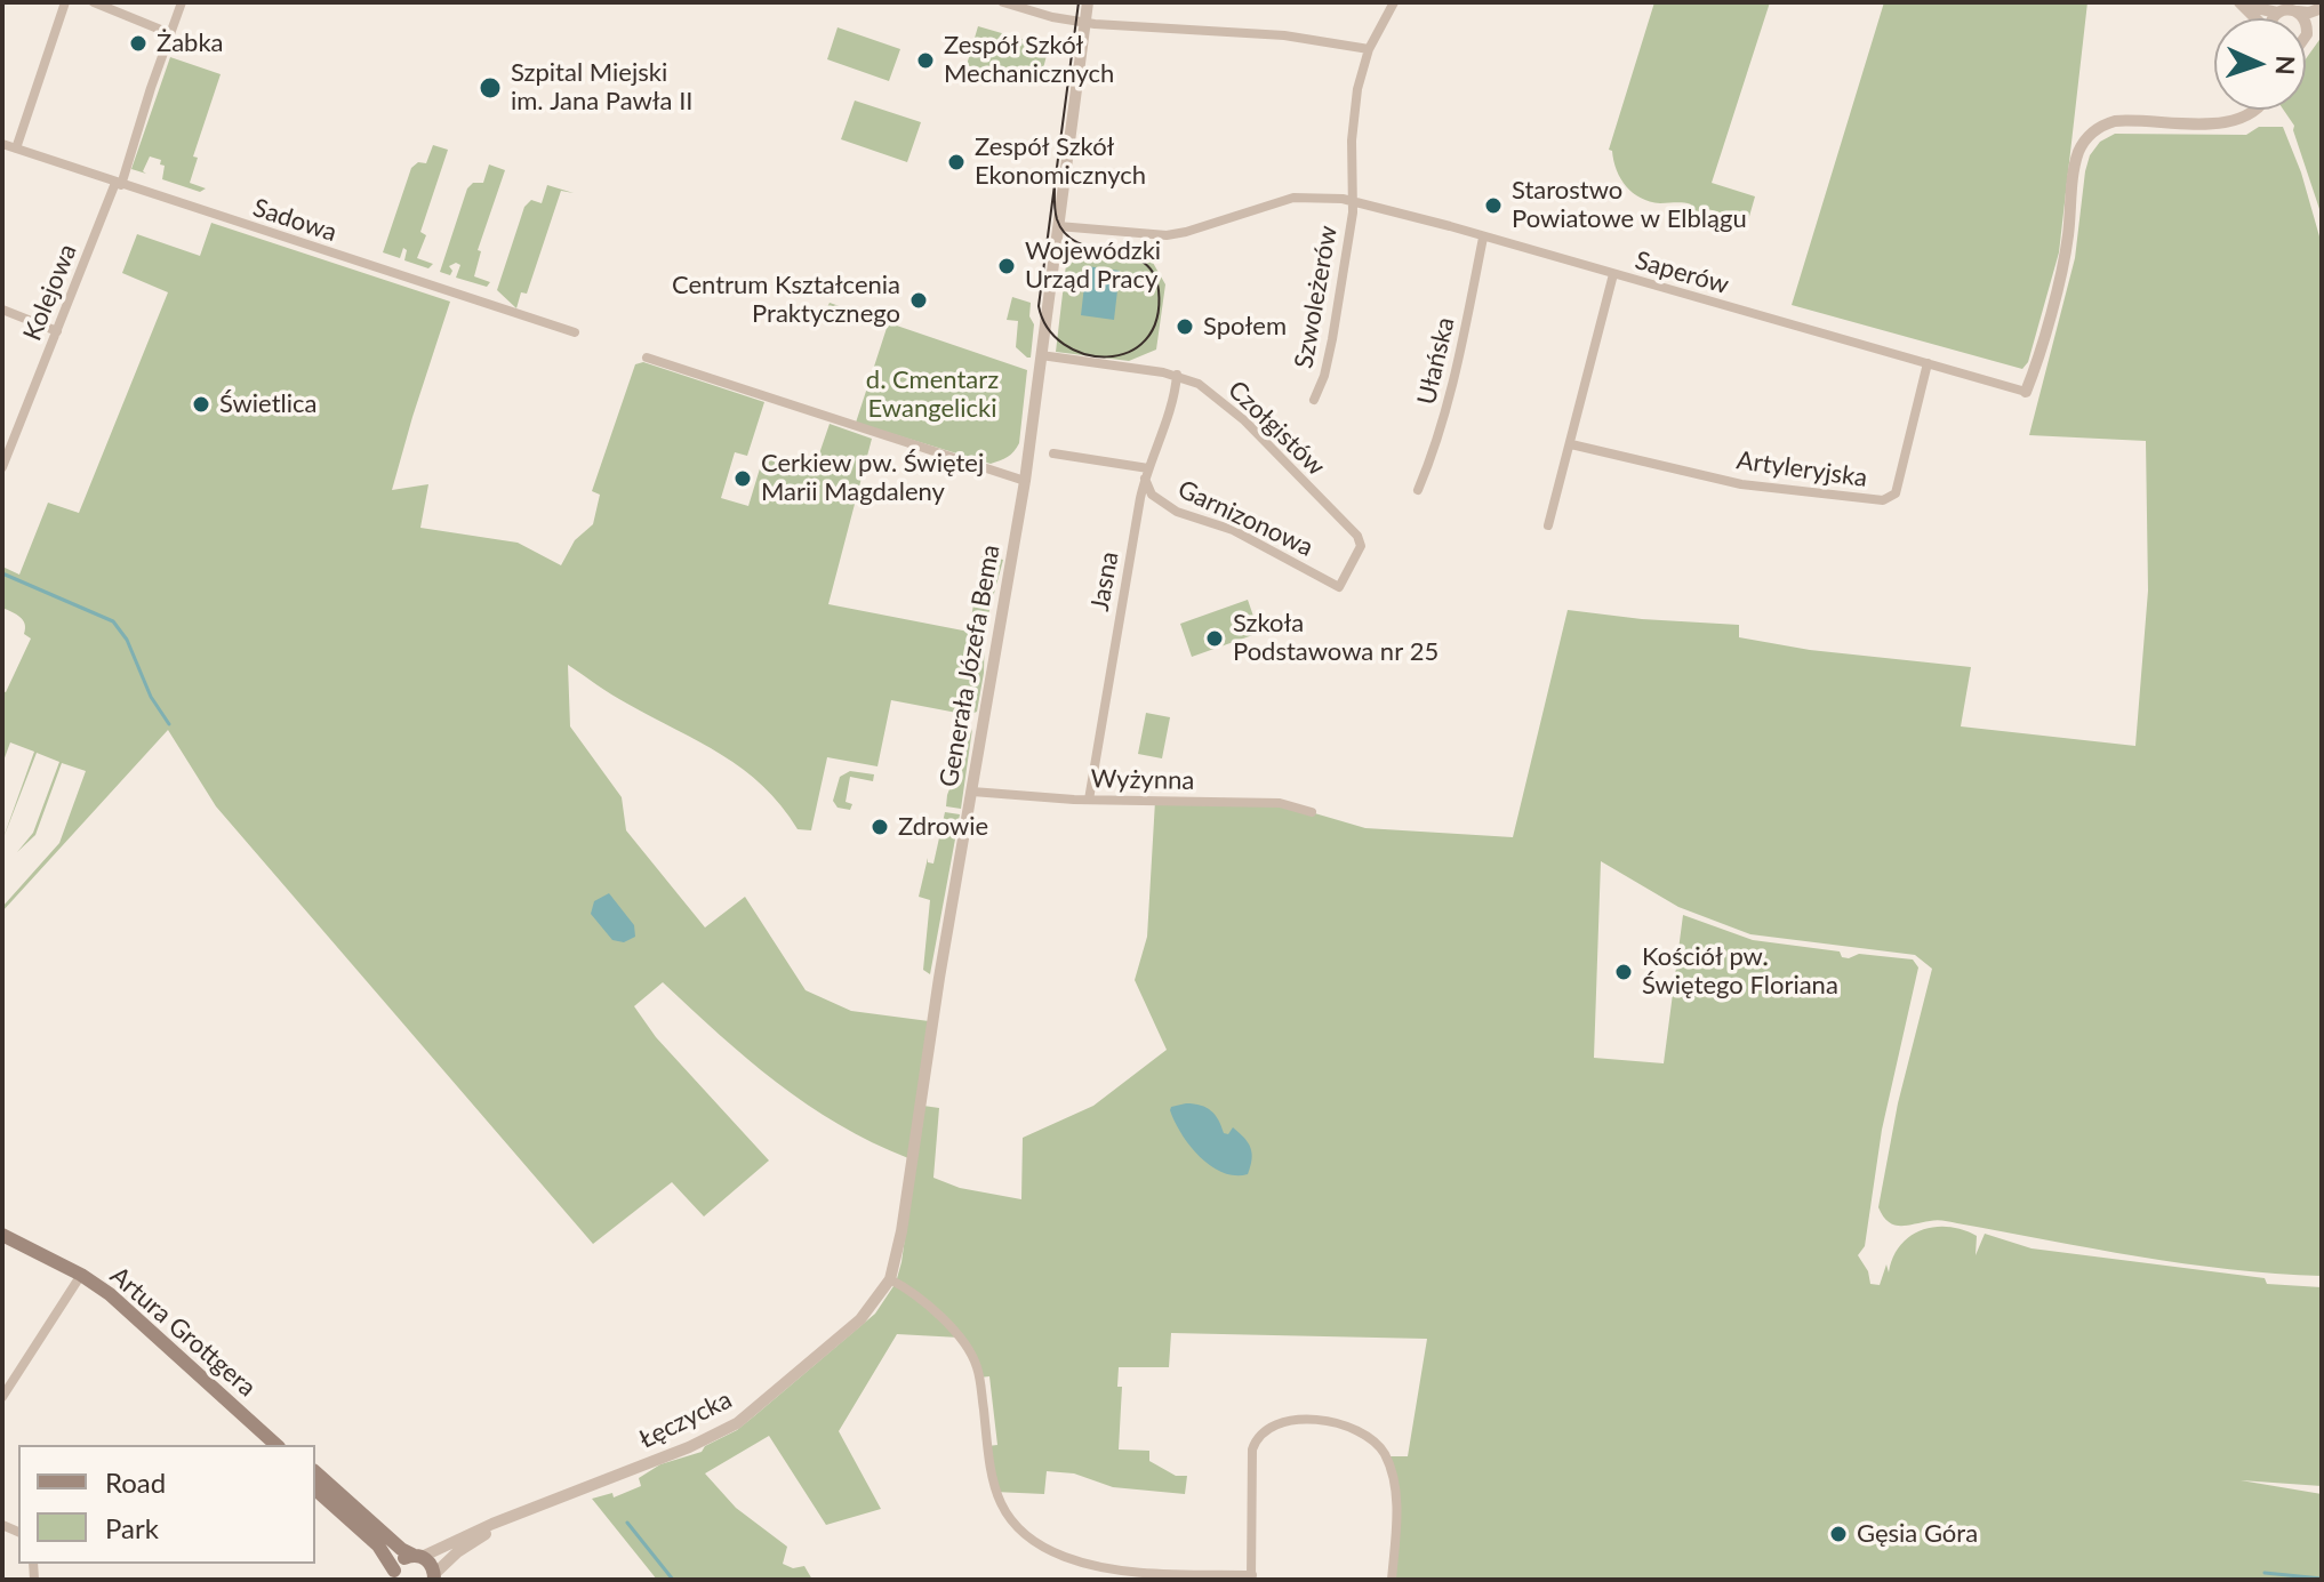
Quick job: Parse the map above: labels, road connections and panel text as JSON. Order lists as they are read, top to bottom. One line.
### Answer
{"streets":{"main road":["Artura Grottgera"],"street":["Sadowa","Saperów","Kolejowa","Szwoleżerów","Ułańska","Czołgistów","Artyleryjska","Garnizonowa","Jasna","Generała Józefa Bema","Wyżynna","Łęczycka"]},"crossings":[["Sadowa","Kolejowa"],["Saperów","Szwoleżerów"],["Saperów","Ułańska"],["Saperów","Artyleryjska"],["Saperów","Generała Józefa Bema"],["Czołgistów","Garnizonowa"],["Czołgistów","Jasna"],["Czołgistów","Generała Józefa Bema"],["Garnizonowa","Jasna"],["Jasna","Wyżynna"],["Generała Józefa Bema","Wyżynna"],["Generała Józefa Bema","Łęczycka"]],"parks":["d. Cmentarz Ewangelicki"],"places":["Żabka","Zespół Szkół Mechanicznych","Szpital Miejski im. Jana Pawła II","Zespół Szkół Ekonomicznych","Starostwo Powiatowe w Elblągu","Wojewódzki Urząd Pracy","Centrum Kształcenia Praktycznego","Społem","Świetlica","Cerkiew pw. Świętej Marii Magdaleny","Szkoła Podstawowa nr 25","Zdrowie","Kościół pw. Świętego Floriana","Gęsia Góra"],"legend":["Road","Park"],"north":"right"}
